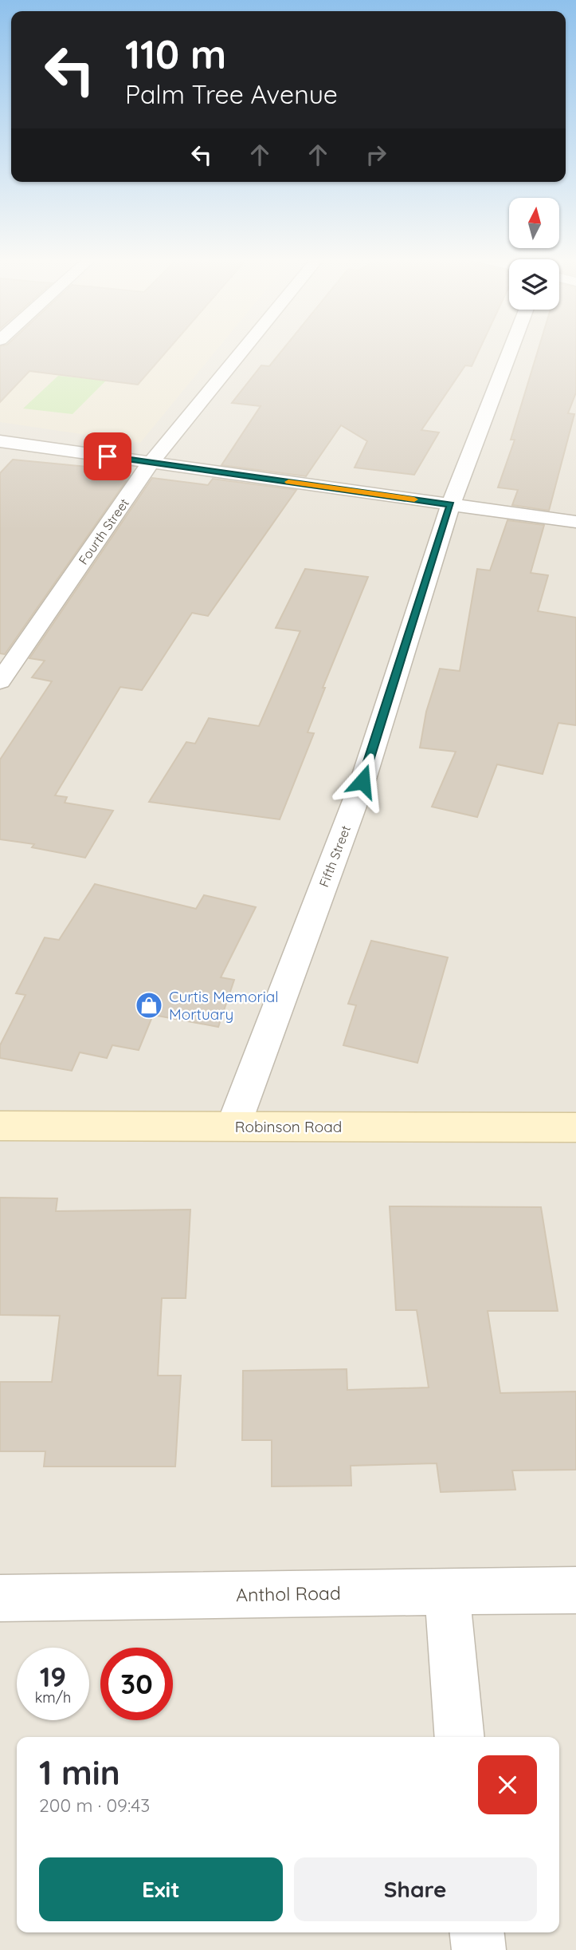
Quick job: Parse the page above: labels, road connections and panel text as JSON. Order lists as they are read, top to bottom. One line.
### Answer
{"streets":{"main road":["Robinson Road"],"street":["Fourth Street","Fifth Street","Anthol Road"]},"crossings":[["Fifth Street","Robinson Road"]],"places":{"shop":["Curtis Memorial Mortuary"]},"north":"top","page":{"turn":["110 m","Palm Tree Avenue"],"speed":"19 km/h","limit":"30","heading":["1 min","200 m · 09:43"],"buttons":["Exit","Share"]}}
